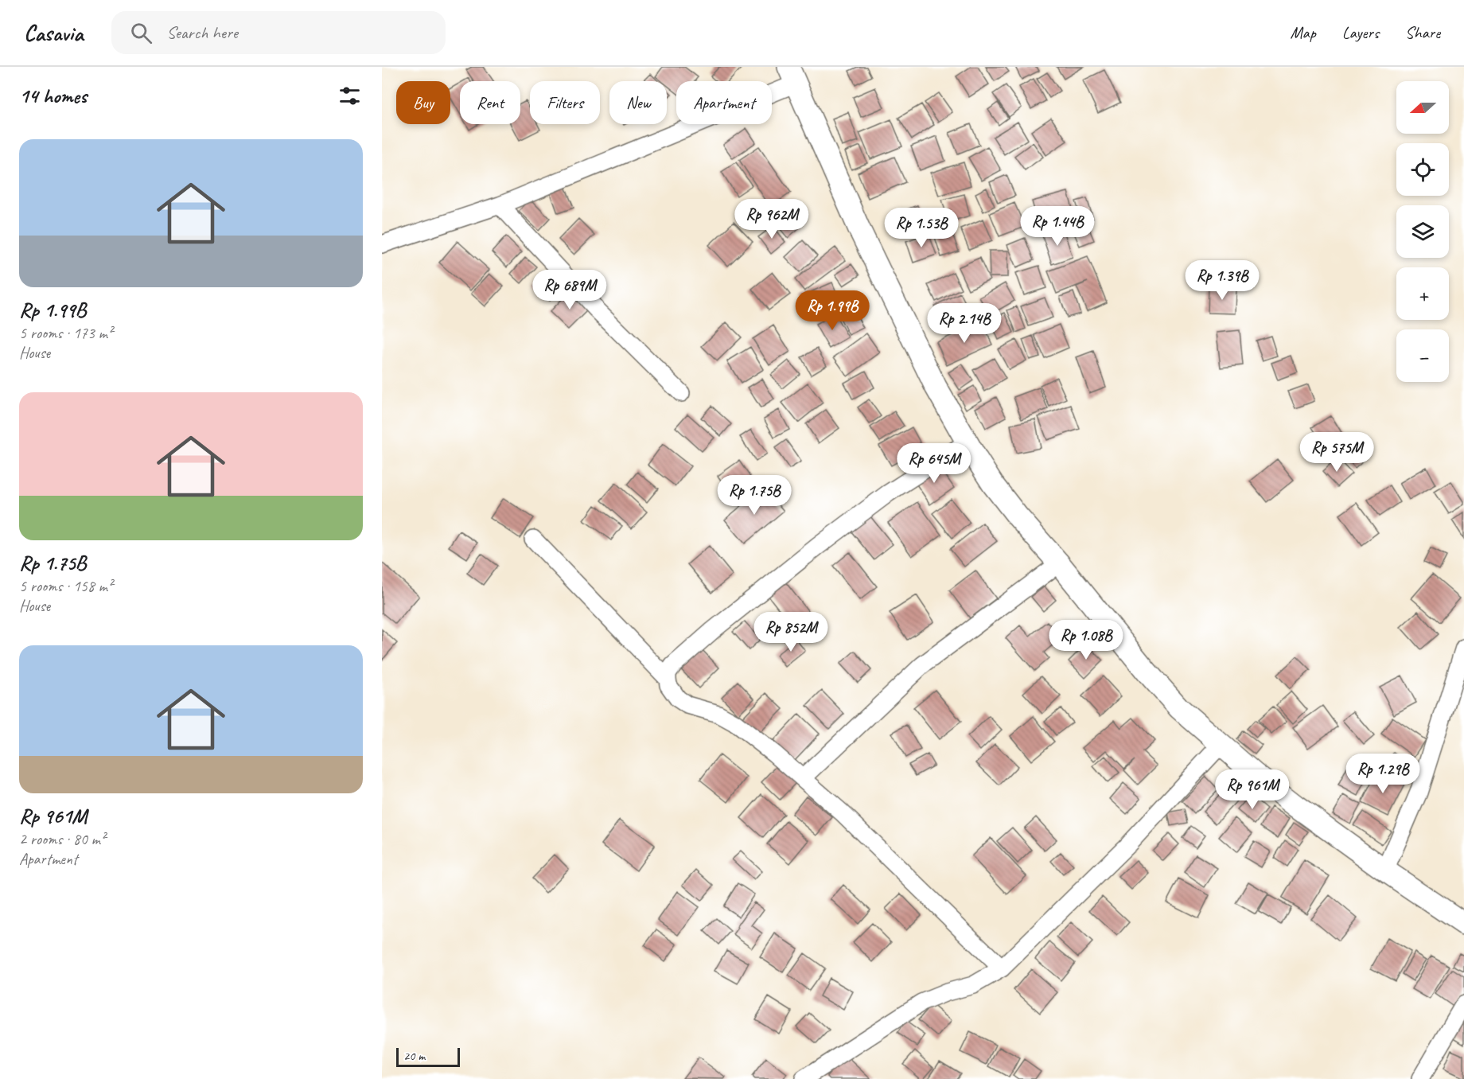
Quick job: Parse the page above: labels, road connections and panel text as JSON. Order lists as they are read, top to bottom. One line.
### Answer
{"scale_bar":"20 m","north":"left","page":{"header":"Casavia","search":"Search here","nav":["Map","Layers","Share"],"heading":"14 homes","map_buttons":["+","−"],"chip":["Buy","Rent","Filters","New","Apartment"],"list":[{"name":"Rp 1.99B","note":"5 rooms · 173 m² · House"},{"name":"Rp 1.75B","note":"5 rooms · 158 m² · House"},{"name":"Rp 961M","note":"2 rooms · 80 m² · Apartment"}],"price":["Rp 962M","Rp 1.44B","Rp 1.53B","Rp 1.39B","Rp 689M","Rp 1.99B","Rp 2.14B","Rp 575M","Rp 645M","Rp 1.75B","Rp 852M","Rp 1.08B","Rp 1.29B","Rp 961M"],"scale":"20 m"}}
